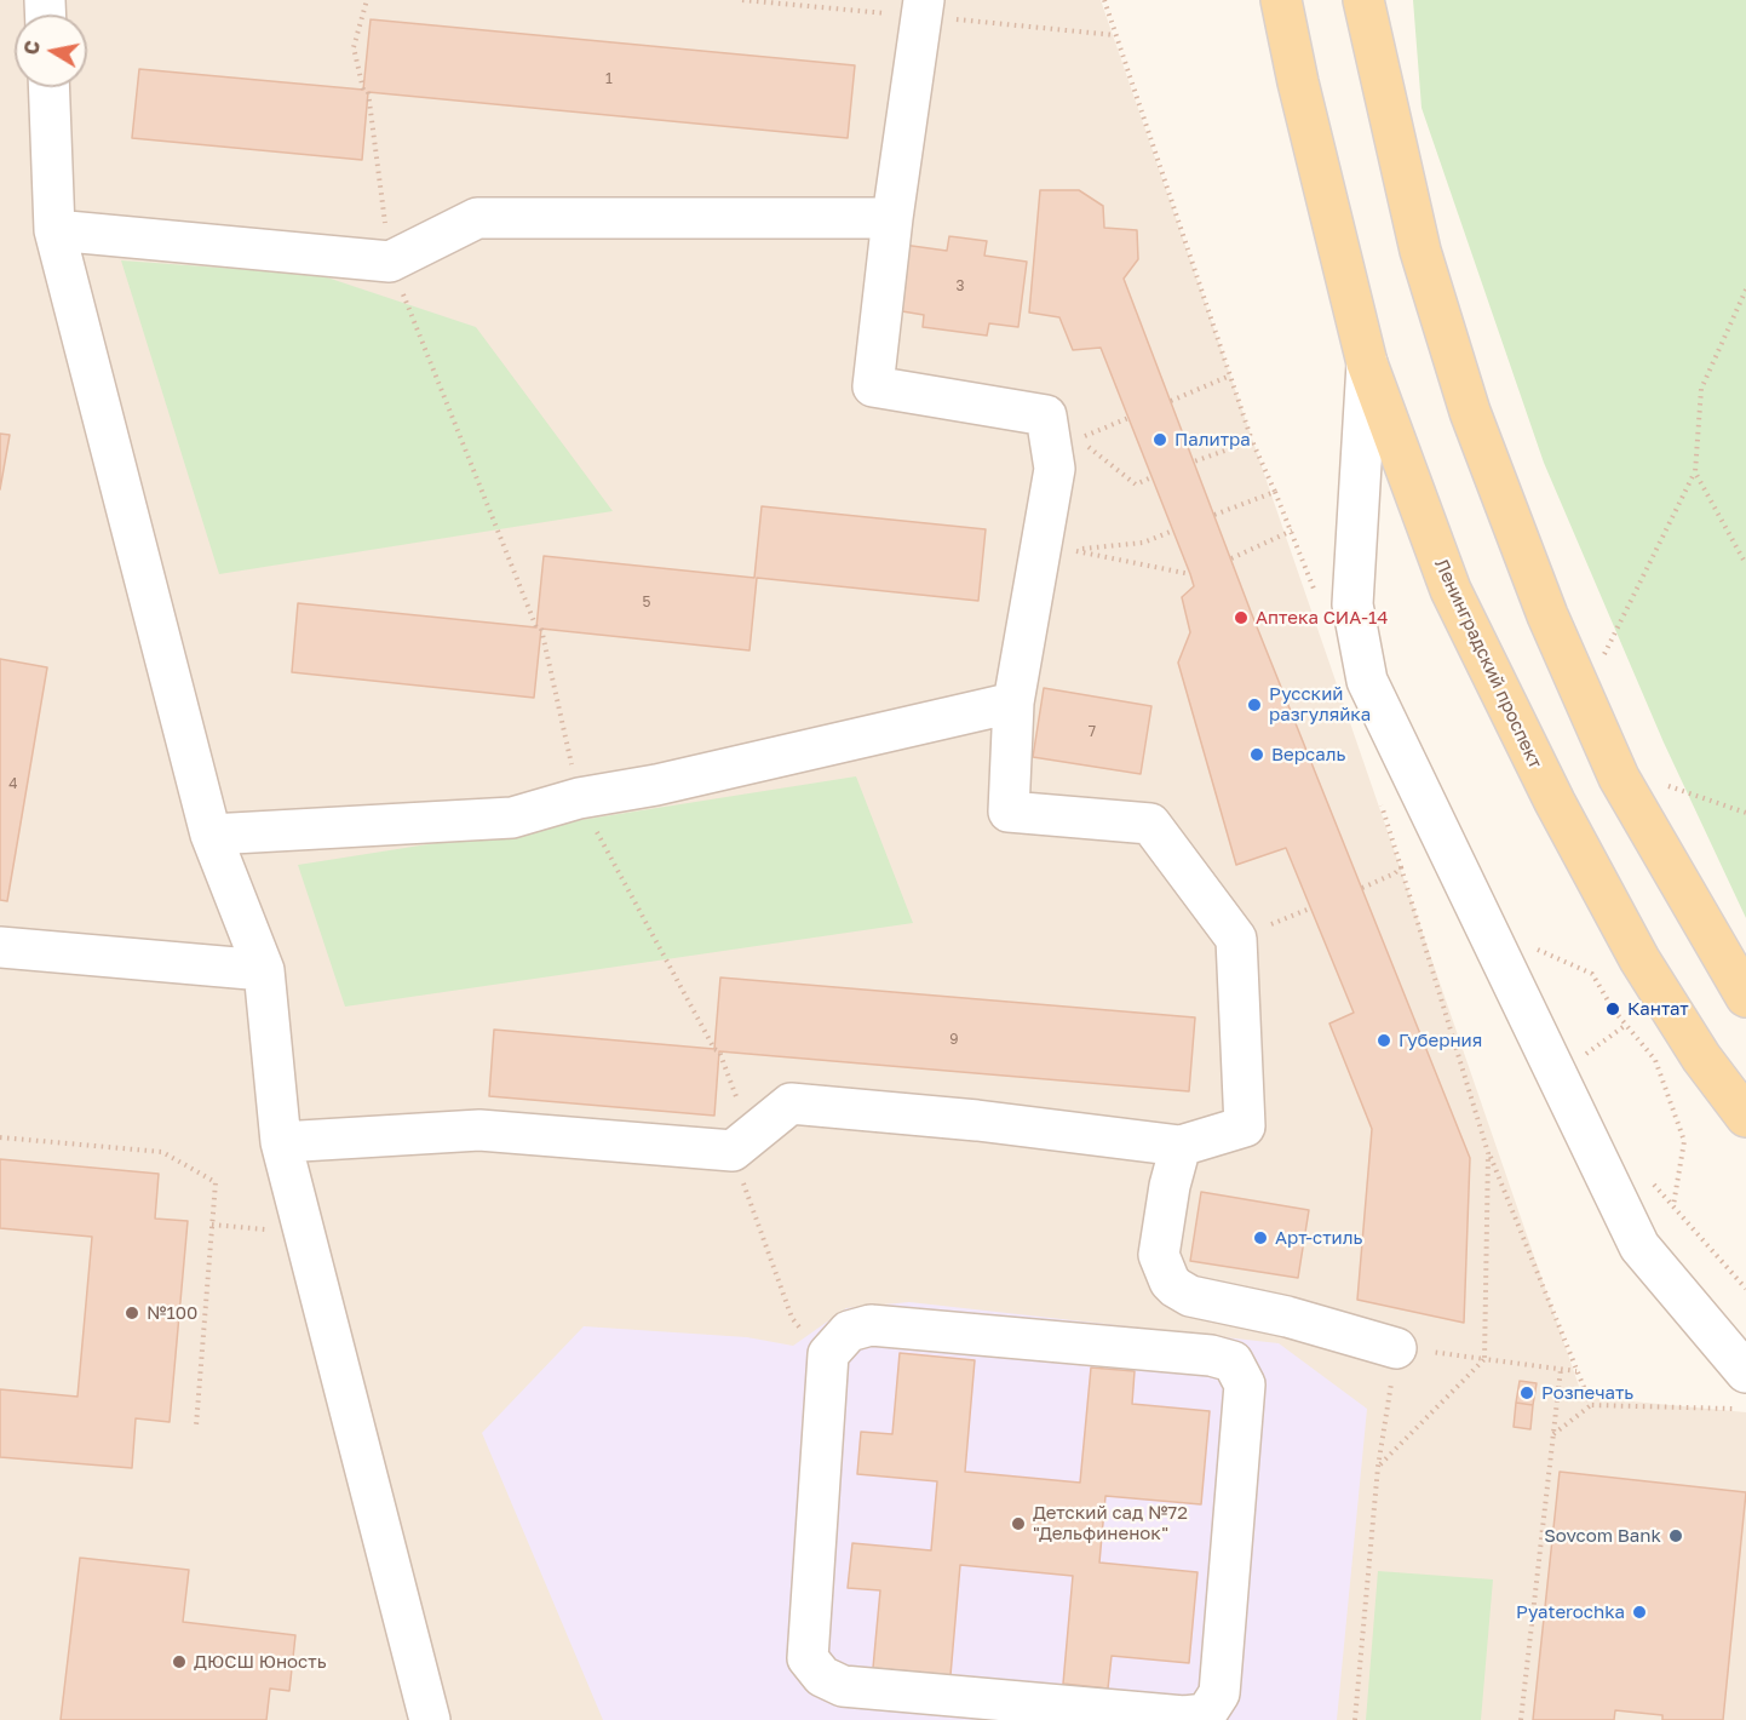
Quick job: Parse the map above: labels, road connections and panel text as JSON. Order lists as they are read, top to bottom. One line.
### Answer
{"streets":{"main road":["Ленинградский проспект"]},"places":["Палитра","Аптека СИА-14","Русский разгуляйка","Версаль","Кантат","Губерния","Арт-стиль","№100","Розпечать","Детский сад №72 \"Дельфиненок\"","Sovcom Bank","Pyaterochka","ДЮСШ Юность"],"house_numbers":["1","3","5","7","4","9"],"north":"left"}
